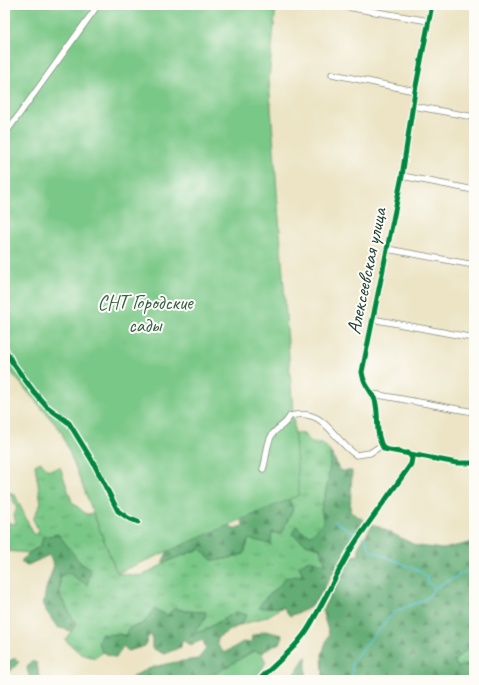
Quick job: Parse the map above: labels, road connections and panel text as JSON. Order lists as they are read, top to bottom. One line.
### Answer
{"streets":{"street":["Алексеевская улица"]},"parks":["СНТ Городские сады"]}
